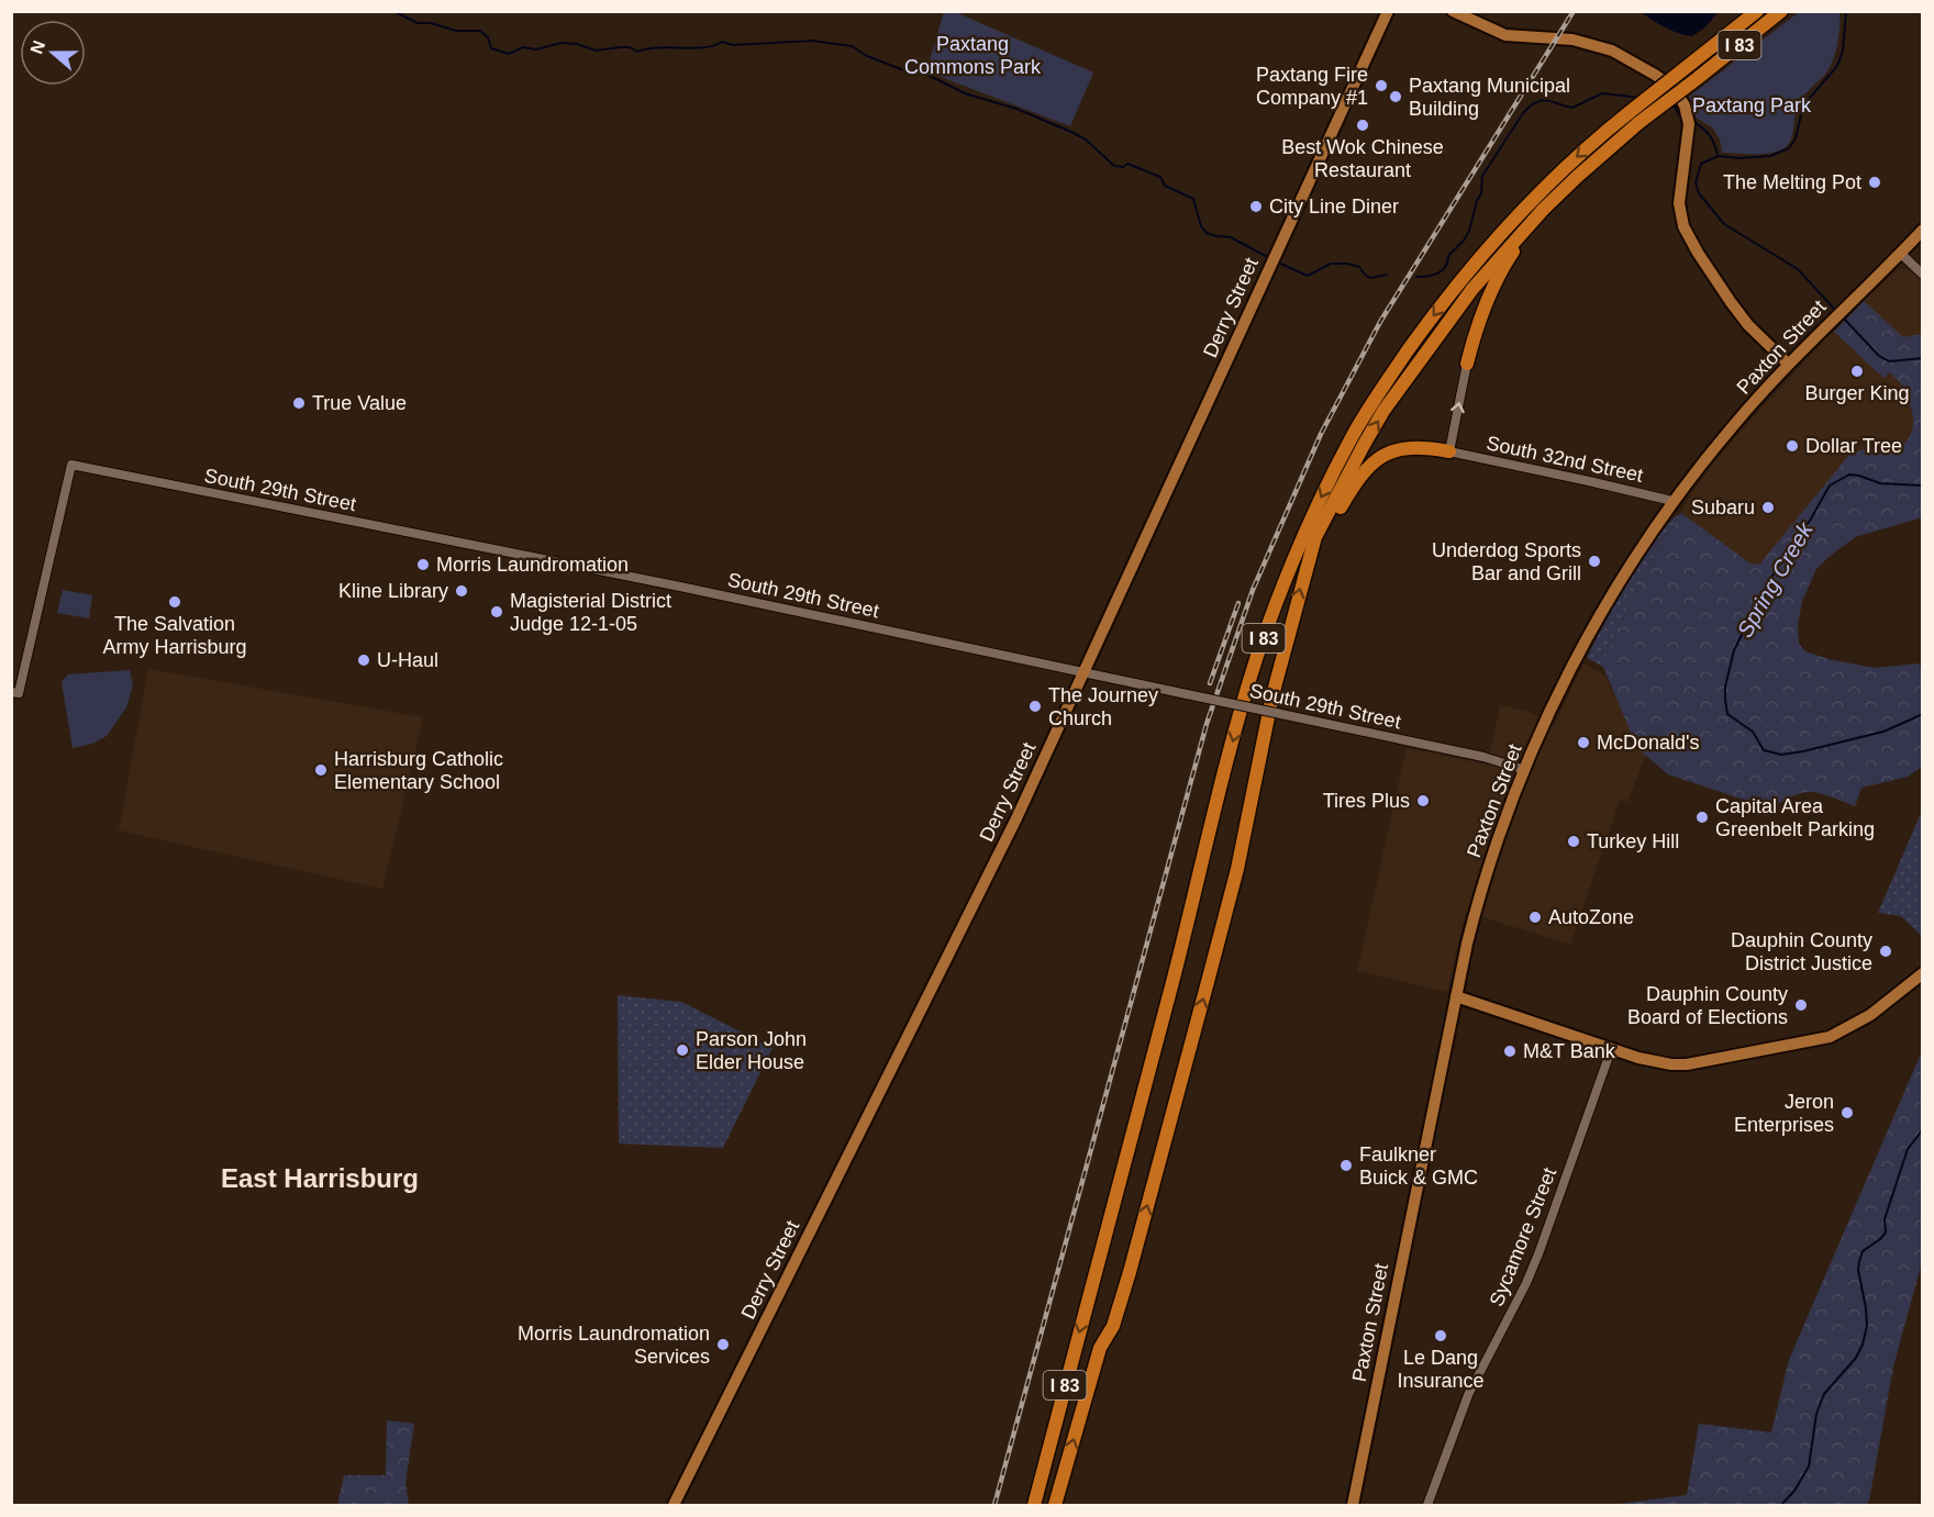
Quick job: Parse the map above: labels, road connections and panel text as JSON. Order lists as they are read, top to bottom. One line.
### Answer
{"streets":{"highway":["I 83"],"main road":["Derry Street","Paxton Street"],"street":["South 32nd Street","South 29th Street","Sycamore Street"]},"crossings":[["Derry Street","South 29th Street"],["Paxton Street","South 32nd Street"],["Paxton Street","South 29th Street"]],"districts":["East Harrisburg"],"water":["Spring Creek"],"parks":["Paxtang Commons Park","Paxtang Park"],"places":["Paxtang Fire Company #1","Paxtang Municipal Building","Best Wok Chinese Restaurant","The Melting Pot","City Line Diner","Burger King","True Value","Dollar Tree","Subaru","Underdog Sports Bar and Grill","Morris Laundromation","Kline Library","The Salvation Army Harrisburg","Magisterial District Judge 12-1-05","U-Haul","The Journey Church","McDonald's","Harrisburg Catholic Elementary School","Tires Plus","Capital Area Greenbelt Parking","Turkey Hill","AutoZone","Dauphin County District Justice","Dauphin County Board of Elections","Parson John Elder House","M&T Bank","Jeron Enterprises","Faulkner Buick & GMC","Le Dang Insurance","Morris Laundromation Services"],"north":"left"}
